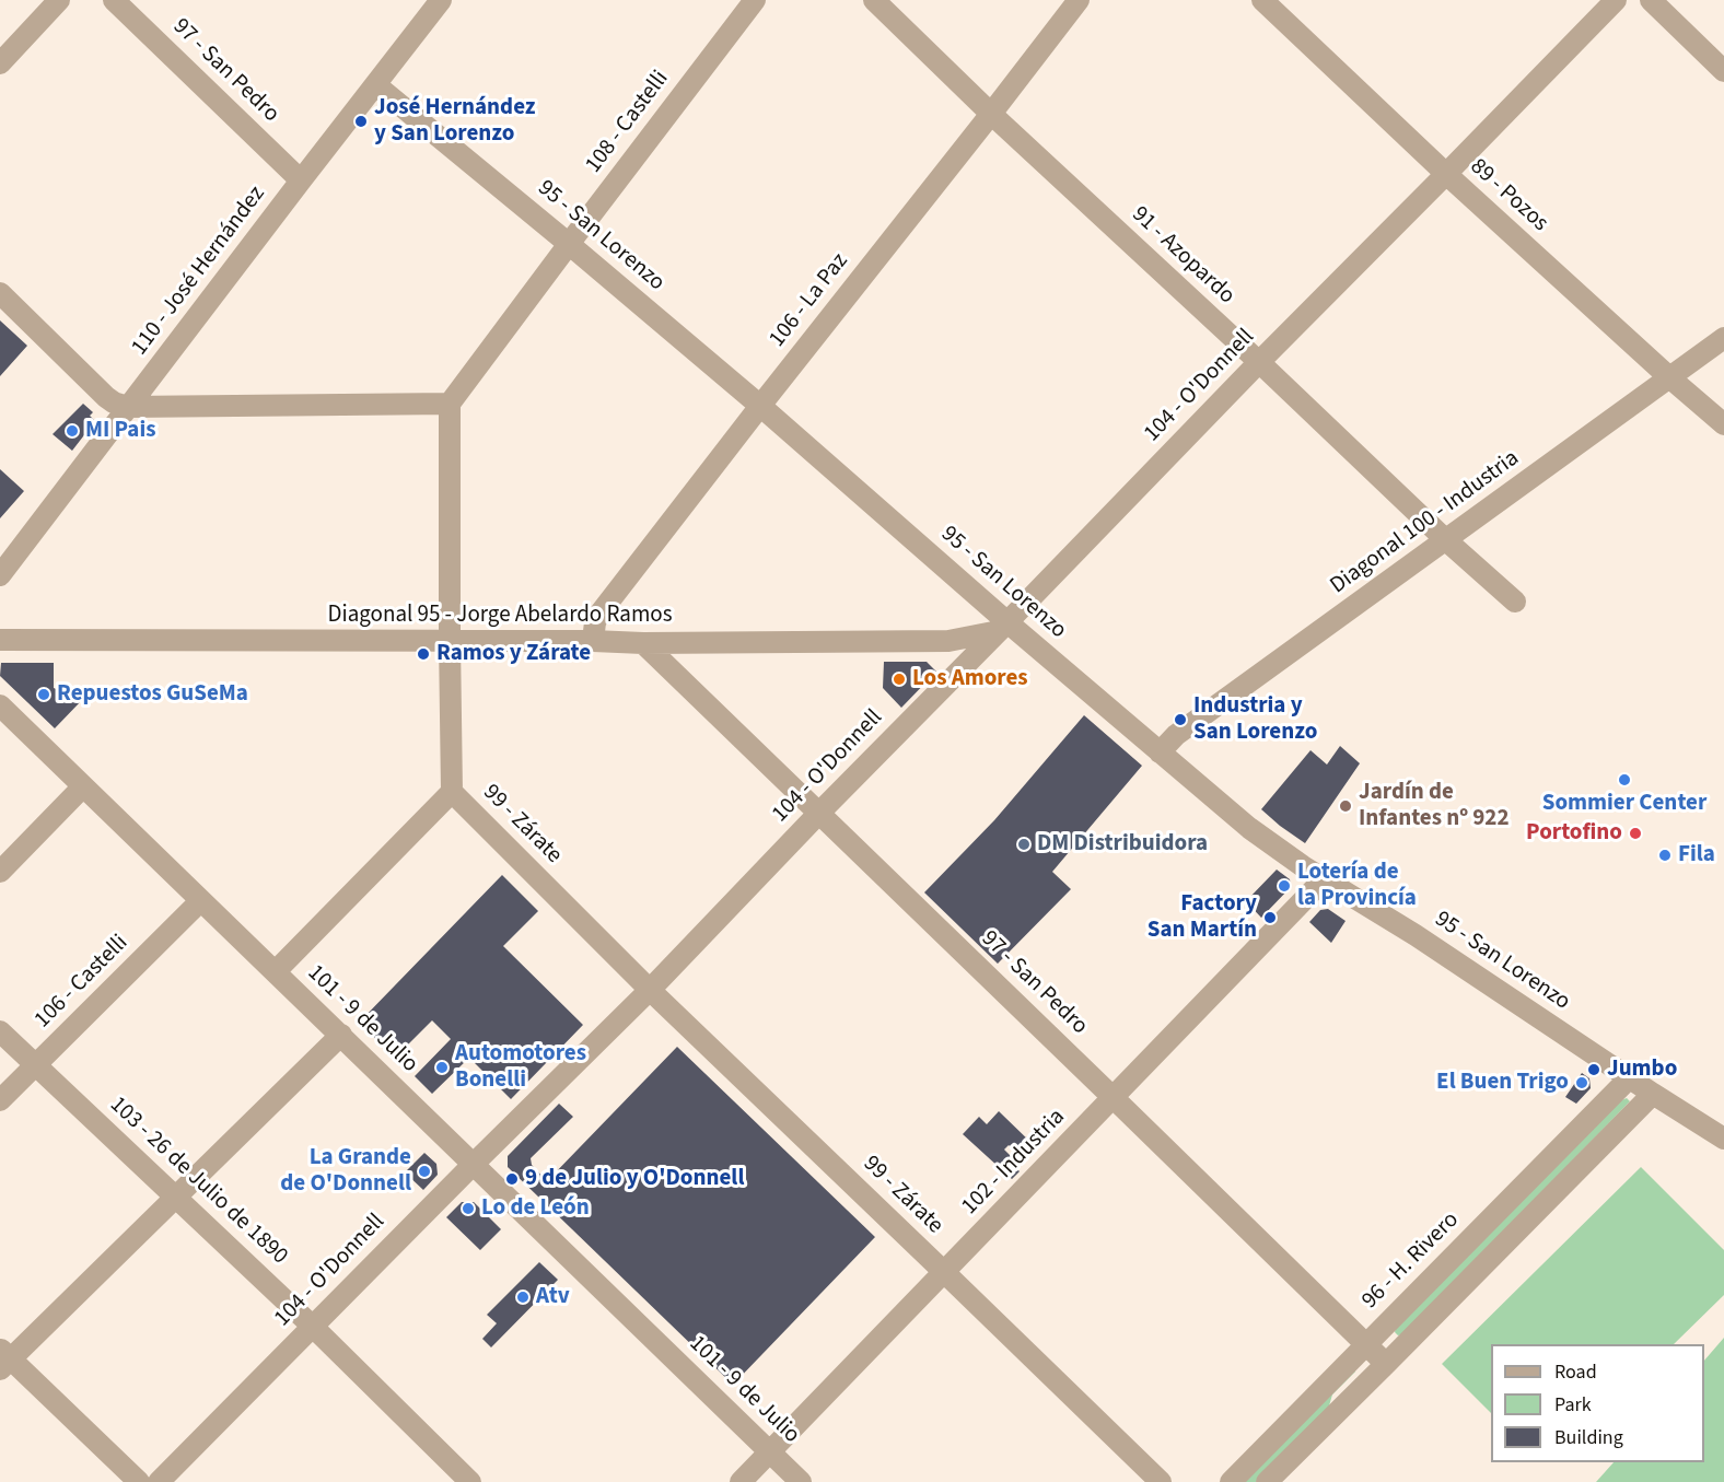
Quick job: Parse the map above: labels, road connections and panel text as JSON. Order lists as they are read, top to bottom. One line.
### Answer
{"streets":{"street":["97 - San Pedro","108 - Castelli","89 - Pozos","95 - San Lorenzo","91 - Azopardo","110 - José Hernández","106 - La Paz","104 - O'Donnell","Diagonal 100 - Industria","Diagonal 95 - Jorge Abelardo Ramos","99 - Zárate","106 - Castelli","101 - 9 de Julio","102 - Industria","103 - 26 de Julio de 1890","96 - H. Rivero"]},"crossings":[["97 - San Pedro","110 - José Hernández"],["97 - San Pedro","104 - O'Donnell"],["97 - San Pedro","Diagonal 95 - Jorge Abelardo Ramos"],["97 - San Pedro","102 - Industria"],["97 - San Pedro","96 - H. Rivero"],["108 - Castelli","95 - San Lorenzo"],["108 - Castelli","99 - Zárate"],["89 - Pozos","104 - O'Donnell"],["89 - Pozos","Diagonal 100 - Industria"],["95 - San Lorenzo","110 - José Hernández"],["95 - San Lorenzo","106 - La Paz"],["95 - San Lorenzo","104 - O'Donnell"],["95 - San Lorenzo","Diagonal 100 - Industria"],["95 - San Lorenzo","Diagonal 95 - Jorge Abelardo Ramos"],["95 - San Lorenzo","102 - Industria"],["95 - San Lorenzo","96 - H. Rivero"],["91 - Azopardo","106 - La Paz"],["91 - Azopardo","104 - O'Donnell"],["91 - Azopardo","Diagonal 100 - Industria"],["106 - La Paz","Diagonal 95 - Jorge Abelardo Ramos"],["104 - O'Donnell","Diagonal 95 - Jorge Abelardo Ramos"],["104 - O'Donnell","99 - Zárate"],["104 - O'Donnell","101 - 9 de Julio"],["104 - O'Donnell","103 - 26 de Julio de 1890"],["Diagonal 95 - Jorge Abelardo Ramos","99 - Zárate"],["99 - Zárate","102 - Industria"],["106 - Castelli","101 - 9 de Julio"],["106 - Castelli","103 - 26 de Julio de 1890"],["101 - 9 de Julio","102 - Industria"]],"places":["José Hernández y San Lorenzo","MI Pais","Ramos y Zárate","Los Amores","Repuestos GuSeMa","Industria y San Lorenzo","Sommier Center","Jardín de Infantes nº 922","Portofino","DM Distribuidora","Fila","Lotería de la Provincía","Factory San Martín","Automotores Bonelli","Jumbo","El Buen Trigo","La Grande de O'Donnell","9 de Julio y O'Donnell","Lo de León","Atv"],"legend":["Road","Park","Building"]}
